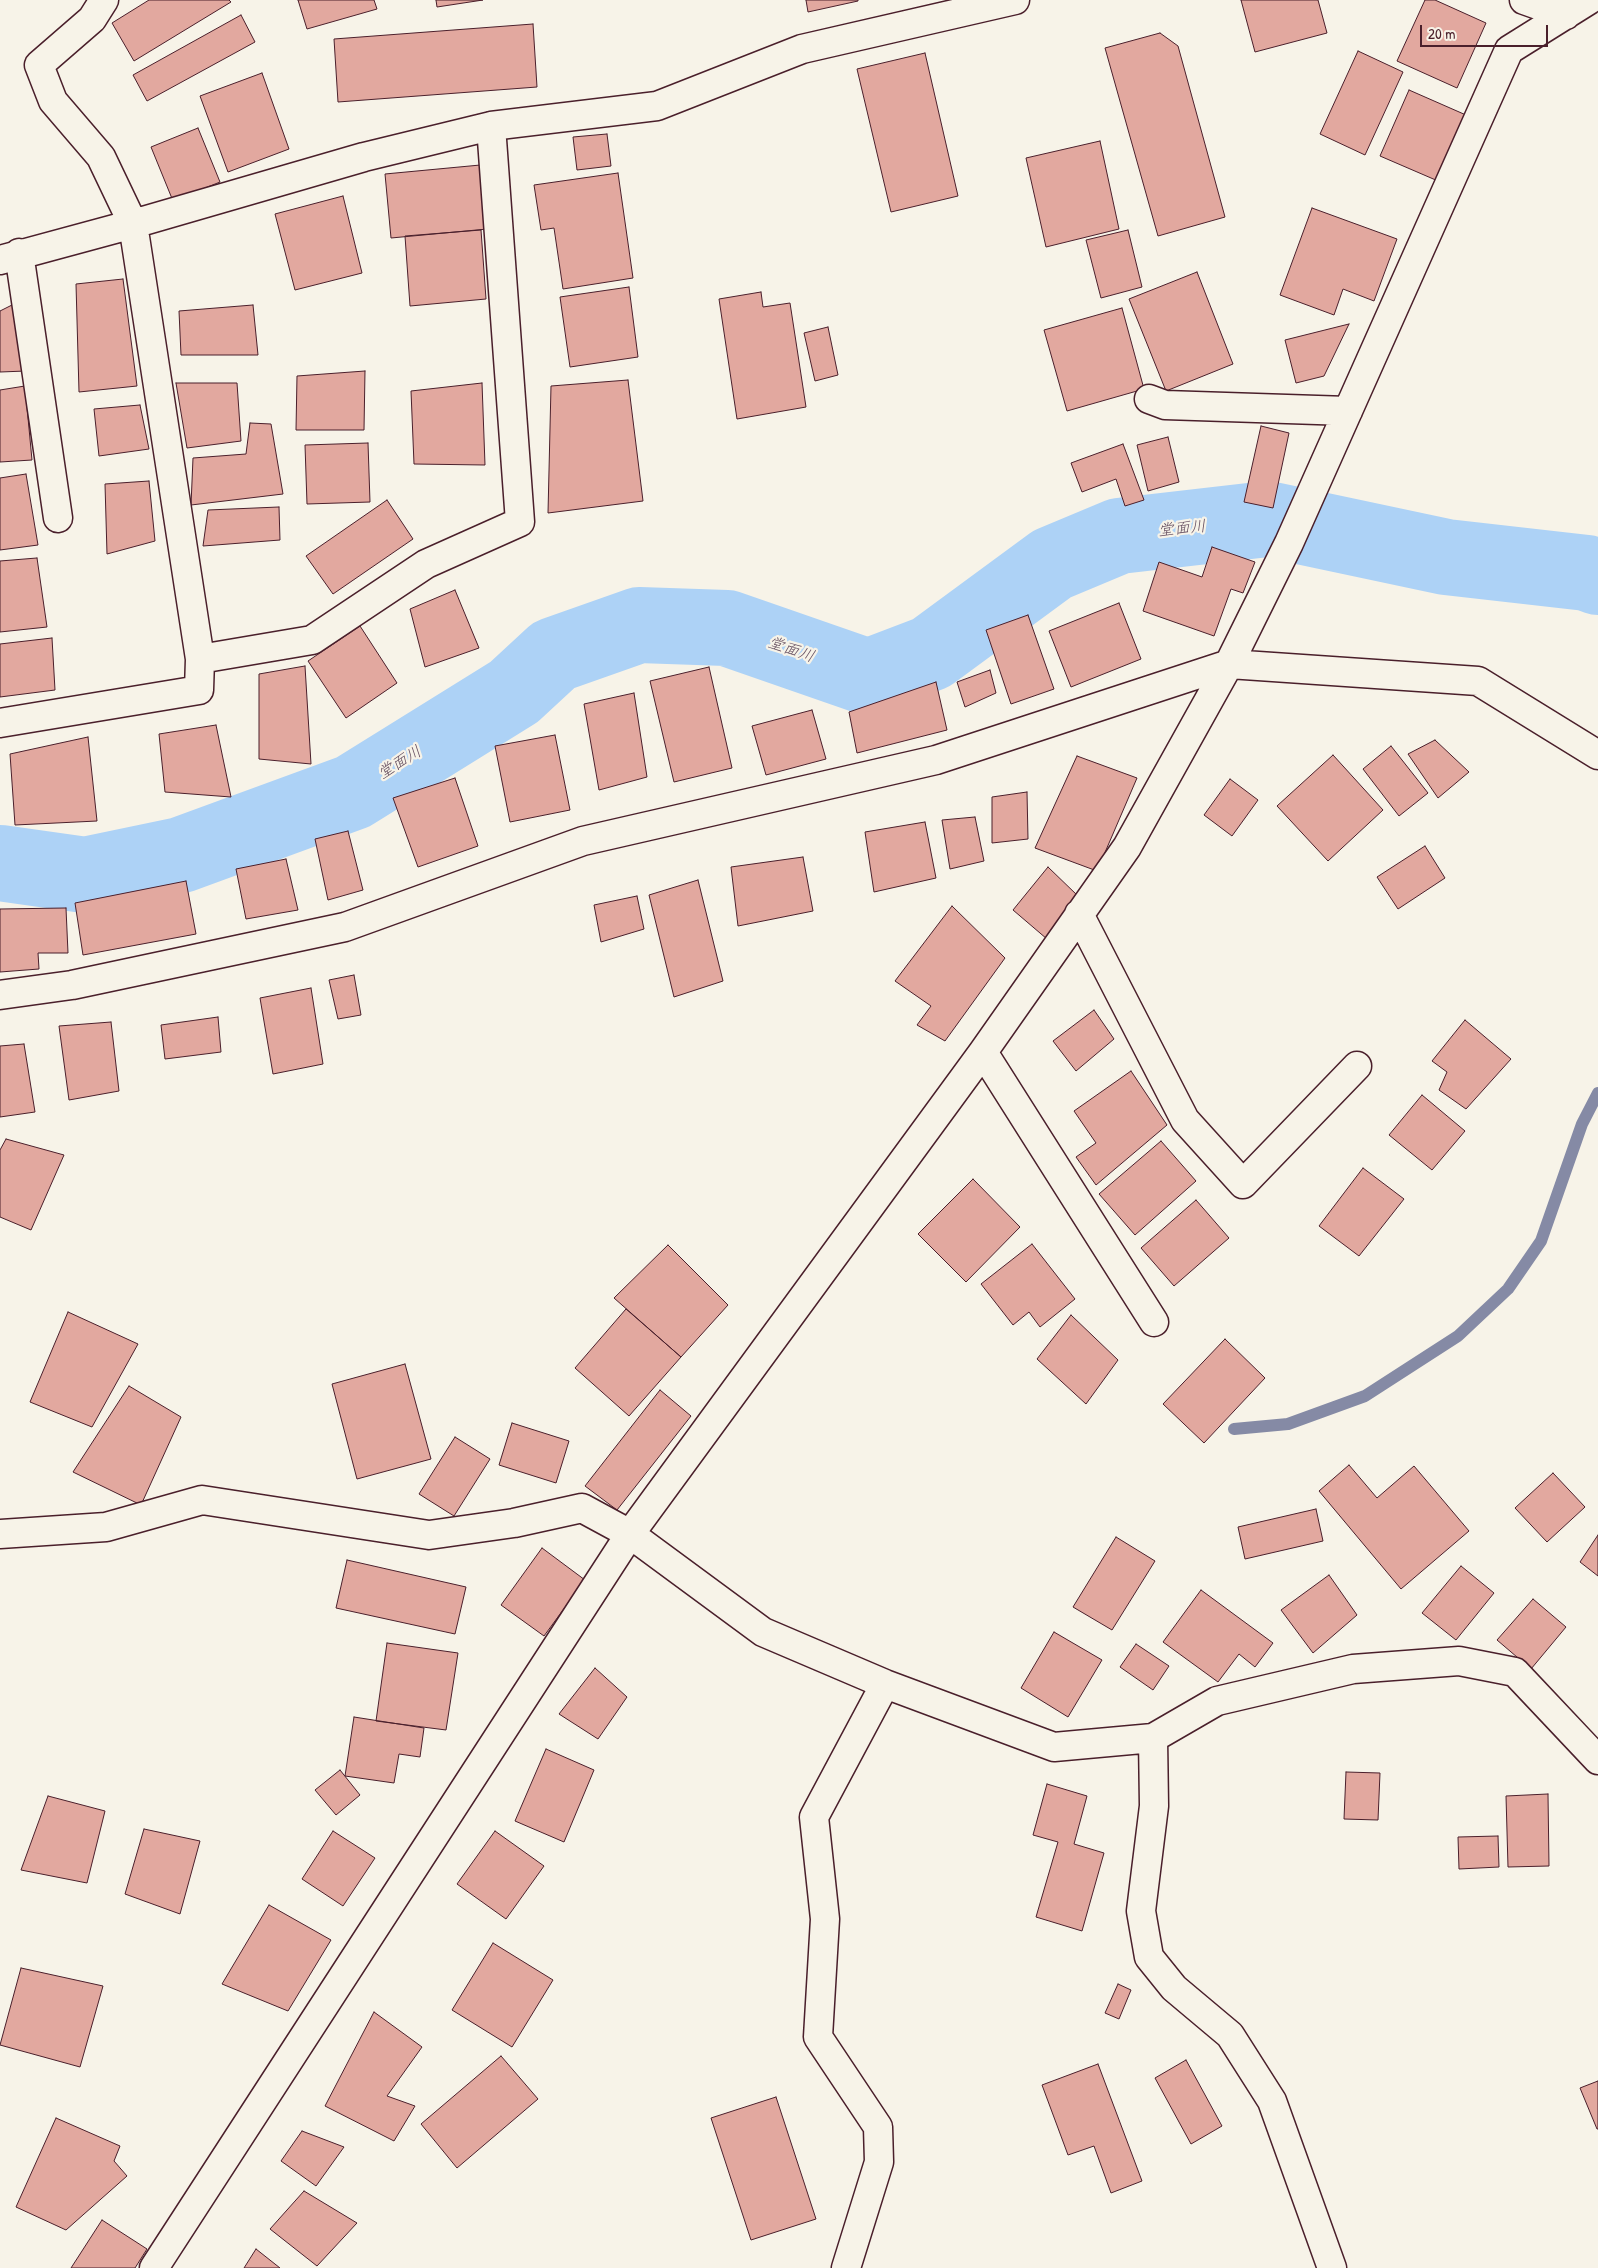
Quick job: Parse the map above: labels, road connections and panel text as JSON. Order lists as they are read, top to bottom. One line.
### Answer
{"water":["堂面川"],"scale_bar":"20 m"}
